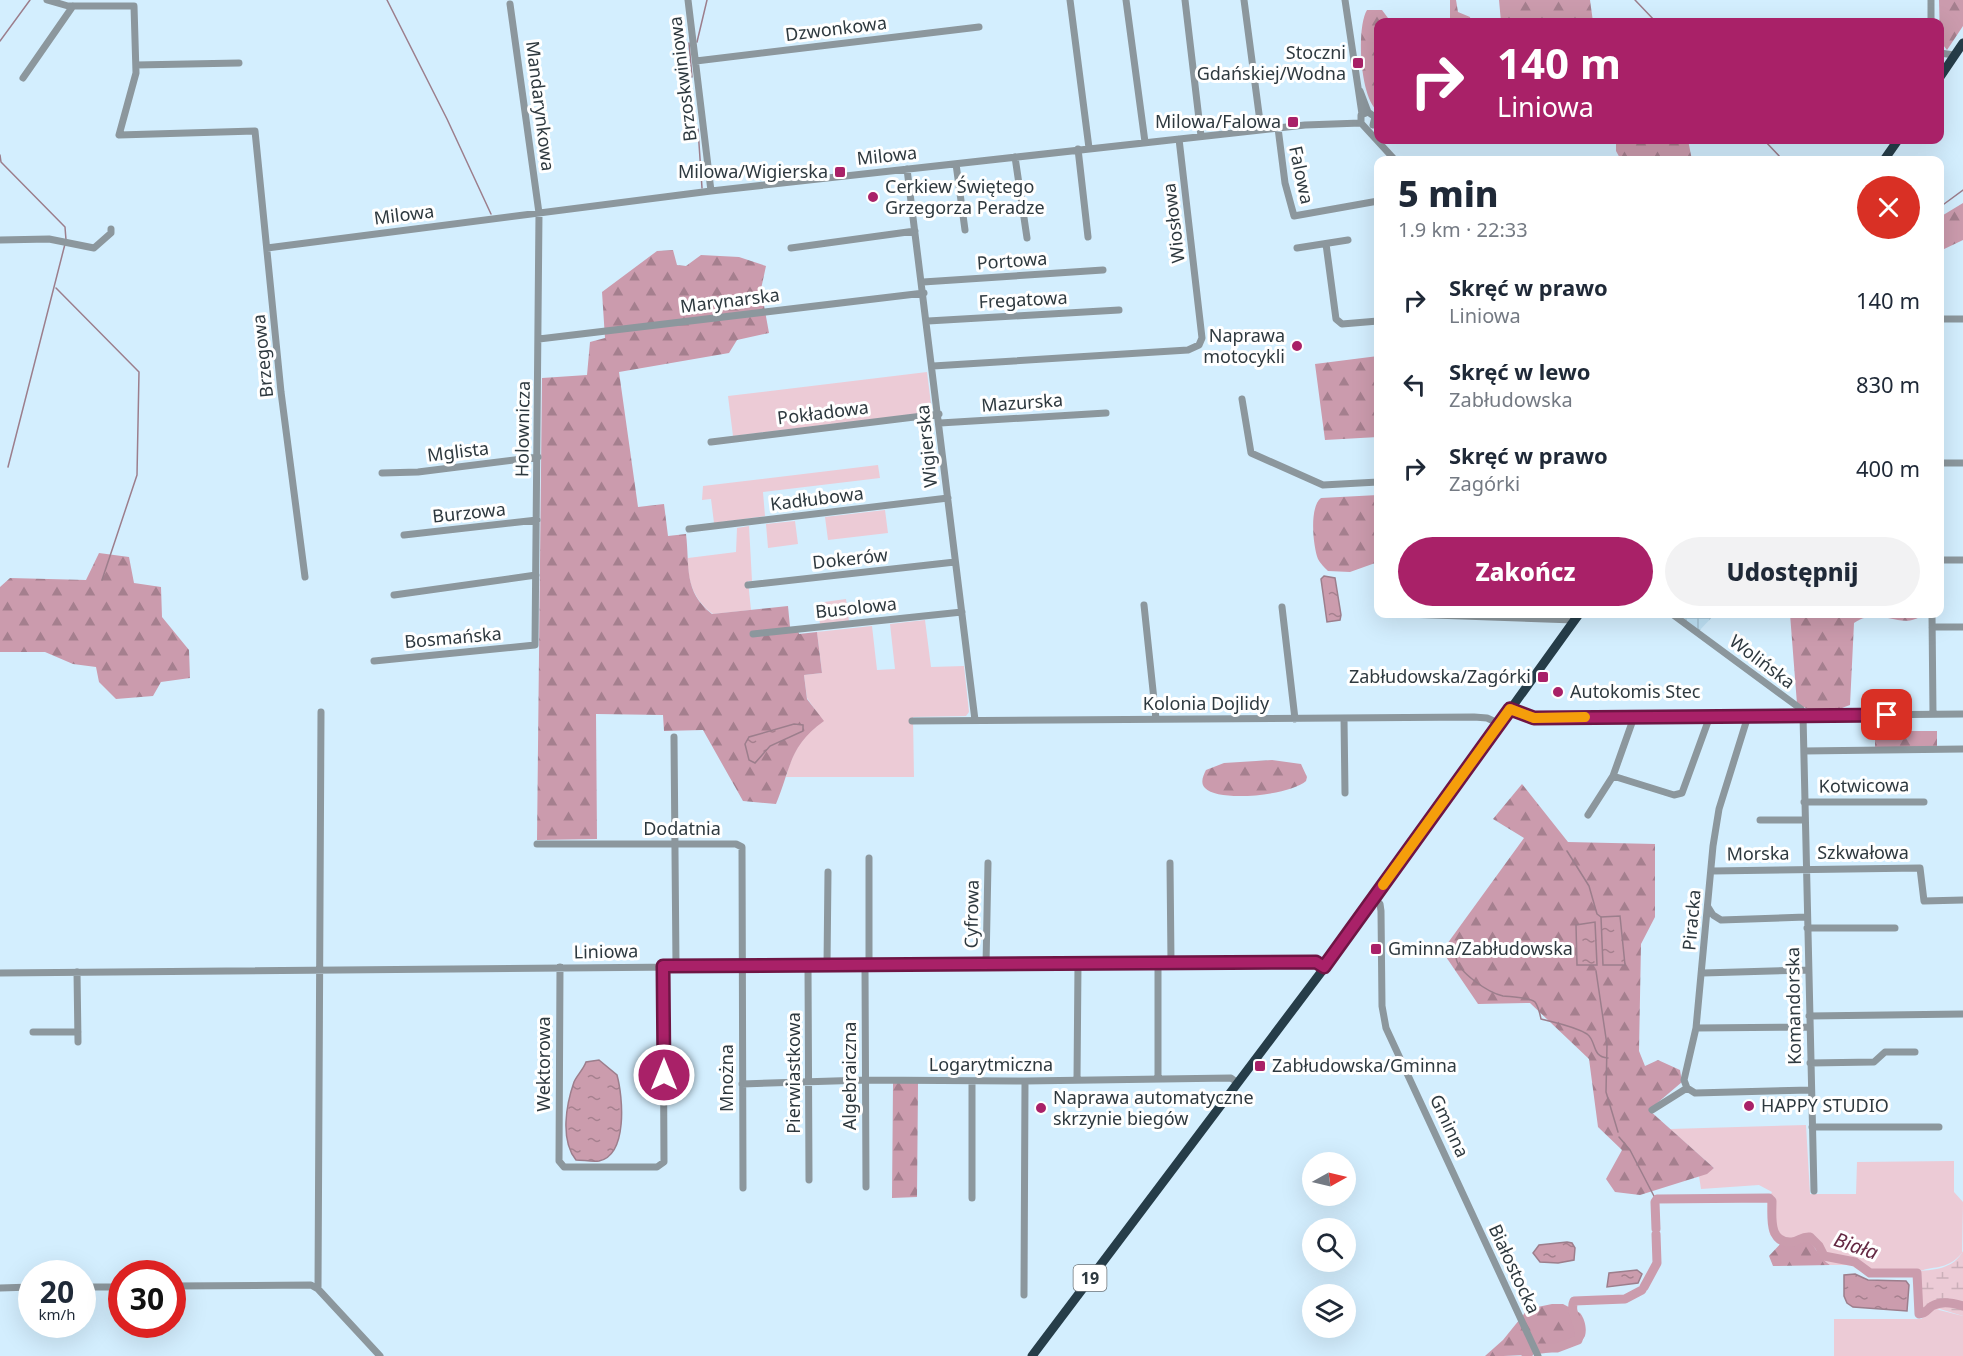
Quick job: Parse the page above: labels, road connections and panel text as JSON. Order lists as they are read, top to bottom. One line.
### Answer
{"streets":{"highway":["19"],"street":["Dzwonkowa","Brzoskwiniowa","Mandarynkowa","Milowa","Falowa","Wiosłowa","Portowa","Fregatowa","Marynarska","Brzegowa","Mazurska","Pokładowa","Holownicza","Wigierska","Mglista","Kadłubowa","Burzowa","Dokerów","Busolowa","Bosmańska","Wolińska","Kolonia Dojlidy","Kotwicowa","Dodatnia","Szkwałowa","Morska","Cyfrowa","Piracka","Liniowa","Komandorska","Wektorowa","Logarytmiczna","Pierwiastkowa","Algebraiczna","Mnożna","Gminna","Białostocka"]},"crossings":[["Dzwonkowa","Brzoskwiniowa"],["Brzoskwiniowa","Milowa"],["Mandarynkowa","Milowa"],["Mandarynkowa","Holownicza"],["Milowa","Falowa"],["Milowa","Wiosłowa"],["Milowa","Brzegowa"],["Milowa","Holownicza"],["Milowa","Wigierska"],["Wiosłowa","Wigierska"],["Portowa","Wigierska"],["Fregatowa","Wigierska"],["Marynarska","Holownicza"],["Marynarska","Wigierska"],["Mazurska","Wigierska"],["Pokładowa","Wigierska"],["Holownicza","Mglista"],["Holownicza","Burzowa"],["Holownicza","Bosmańska"],["Wigierska","Kadłubowa"],["Wigierska","Dokerów"],["Wigierska","Busolowa"],["Wigierska","Kolonia Dojlidy"],["Wolińska","Komandorska"],["Kolonia Dojlidy","19"],["Kotwicowa","Komandorska"],["Dodatnia","Liniowa"],["Dodatnia","Mnożna"],["Szkwałowa","Morska"],["Szkwałowa","Komandorska"],["Morska","Piracka"],["Morska","Komandorska"],["Cyfrowa","Liniowa"],["Liniowa","Wektorowa"],["Liniowa","Pierwiastkowa"],["Liniowa","Algebraiczna"],["Liniowa","Mnożna"],["Liniowa","19"],["Logarytmiczna","Pierwiastkowa"],["Logarytmiczna","Algebraiczna"],["Logarytmiczna","Mnożna"],["Logarytmiczna","19"],["Gminna","Białostocka"],["Gminna","19"]],"water":["Biała"],"places":{"transit":["Stoczni Gdańskiej/Wodna","Milowa/Falowa","Milowa/Wigierska","Zabłudowska/Zagórki","Gminna/Zabłudowska","Zabłudowska/Gminna"],"other":["Cerkiew Świętego Grzegorza Peradze","Naprawa motocykli","Autokomis Stec","HAPPY STUDIO","Naprawa automatyczne skrzynie biegów"]},"north":"right","page":{"turn":["140 m","Liniowa"],"heading":["5 min","1.9 km · 22:33"],"list":[{"name":"Skręć w prawo","note":"Liniowa","value":"140 m"},{"name":"Skręć w lewo","note":"Zabłudowska","value":"830 m"},{"name":"Skręć w prawo","note":"Zagórki","value":"400 m"}],"buttons":["Zakończ","Udostępnij"],"speed":"20 km/h","limit":"30"}}
